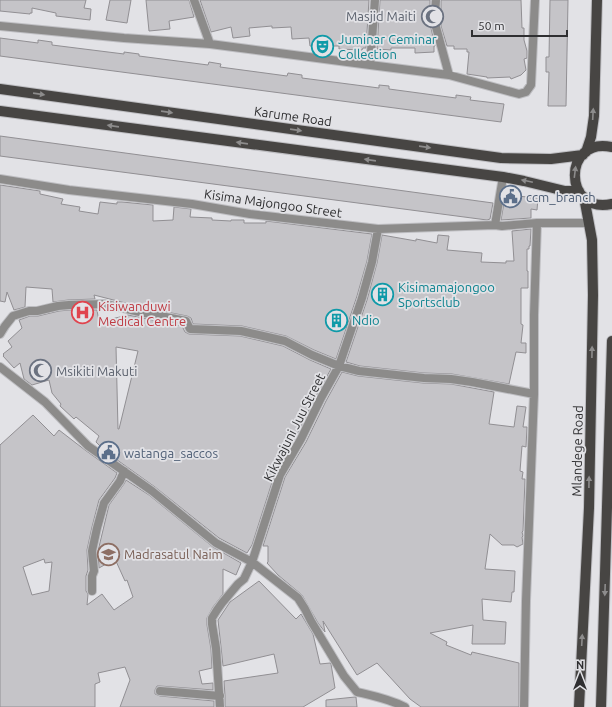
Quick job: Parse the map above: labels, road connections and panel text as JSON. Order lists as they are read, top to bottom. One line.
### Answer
{"streets":{"main road":["Karume Road","Mlandege Road"],"street":["Kisima Majongoo Street","Kikwajuni Juu Street"]},"crossings":[["Karume Road","Mlandege Road"],["Kisima Majongoo Street","Kikwajuni Juu Street"],["Kisima Majongoo Street","Mlandege Road"]],"places":{"mosque":["Masjid Maiti","Msikiti Makuti"],"theatre":["Juminar Ceminar Collection"],"public building":["ccm_branch","watanga_saccos"],"building":["Kisimamajongoo Sportsclub","Ndio"],"hospital":["Kisiwanduwi Medical Centre"],"school or university":["Madrasatul Naim"]},"scale_bar":"50 m","north":"top"}
